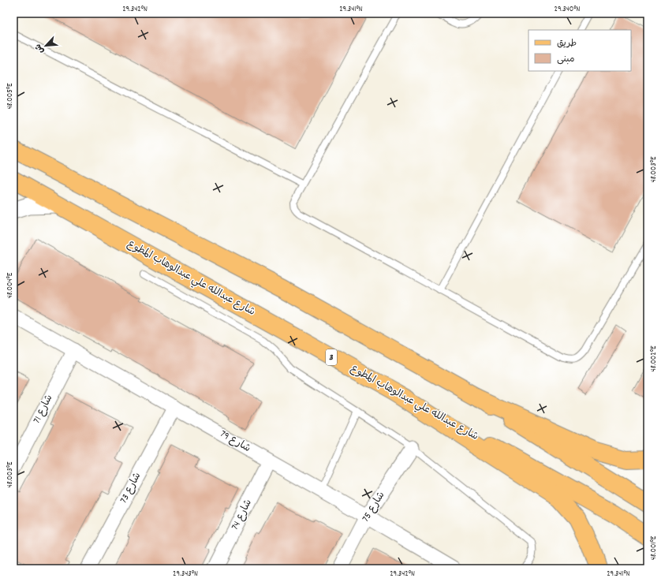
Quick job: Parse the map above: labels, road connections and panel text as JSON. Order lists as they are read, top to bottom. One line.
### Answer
{"streets":{"main road":["شارع عبدالله علي عبدالوهاب المطوع","3"],"street":["شارع 71","شارع 79","شارع 73","شارع 75","شارع 74"]},"crossings":[["شارع 71","شارع 79"],["شارع 79","شارع 73"],["شارع 79","شارع 75"],["شارع 79","شارع 74"]],"legend":["طريق","مبنى"],"north":"bottom left","coordinates":["29.342°N","29.341°N","29.340°N","48.005°E","48.003°E","48.004°E","48.002°E","48.001°E","29.343°N"]}
